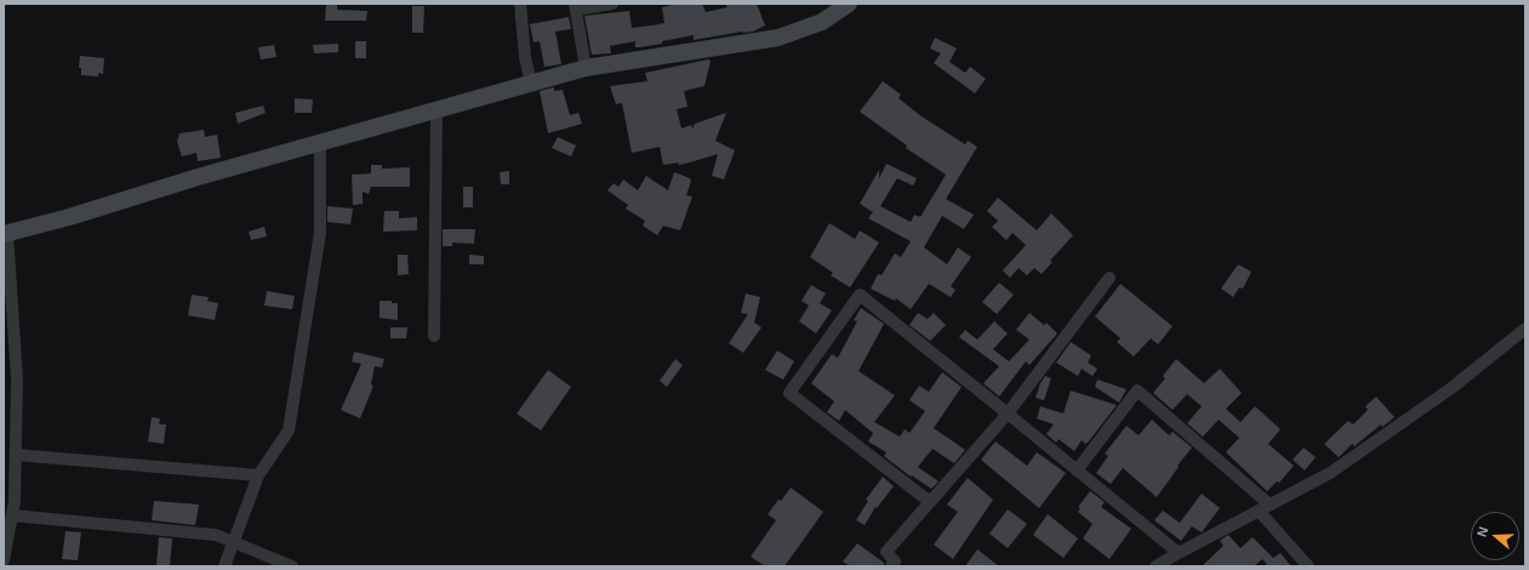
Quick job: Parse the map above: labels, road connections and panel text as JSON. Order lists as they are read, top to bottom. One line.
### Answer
{"north":"left"}
